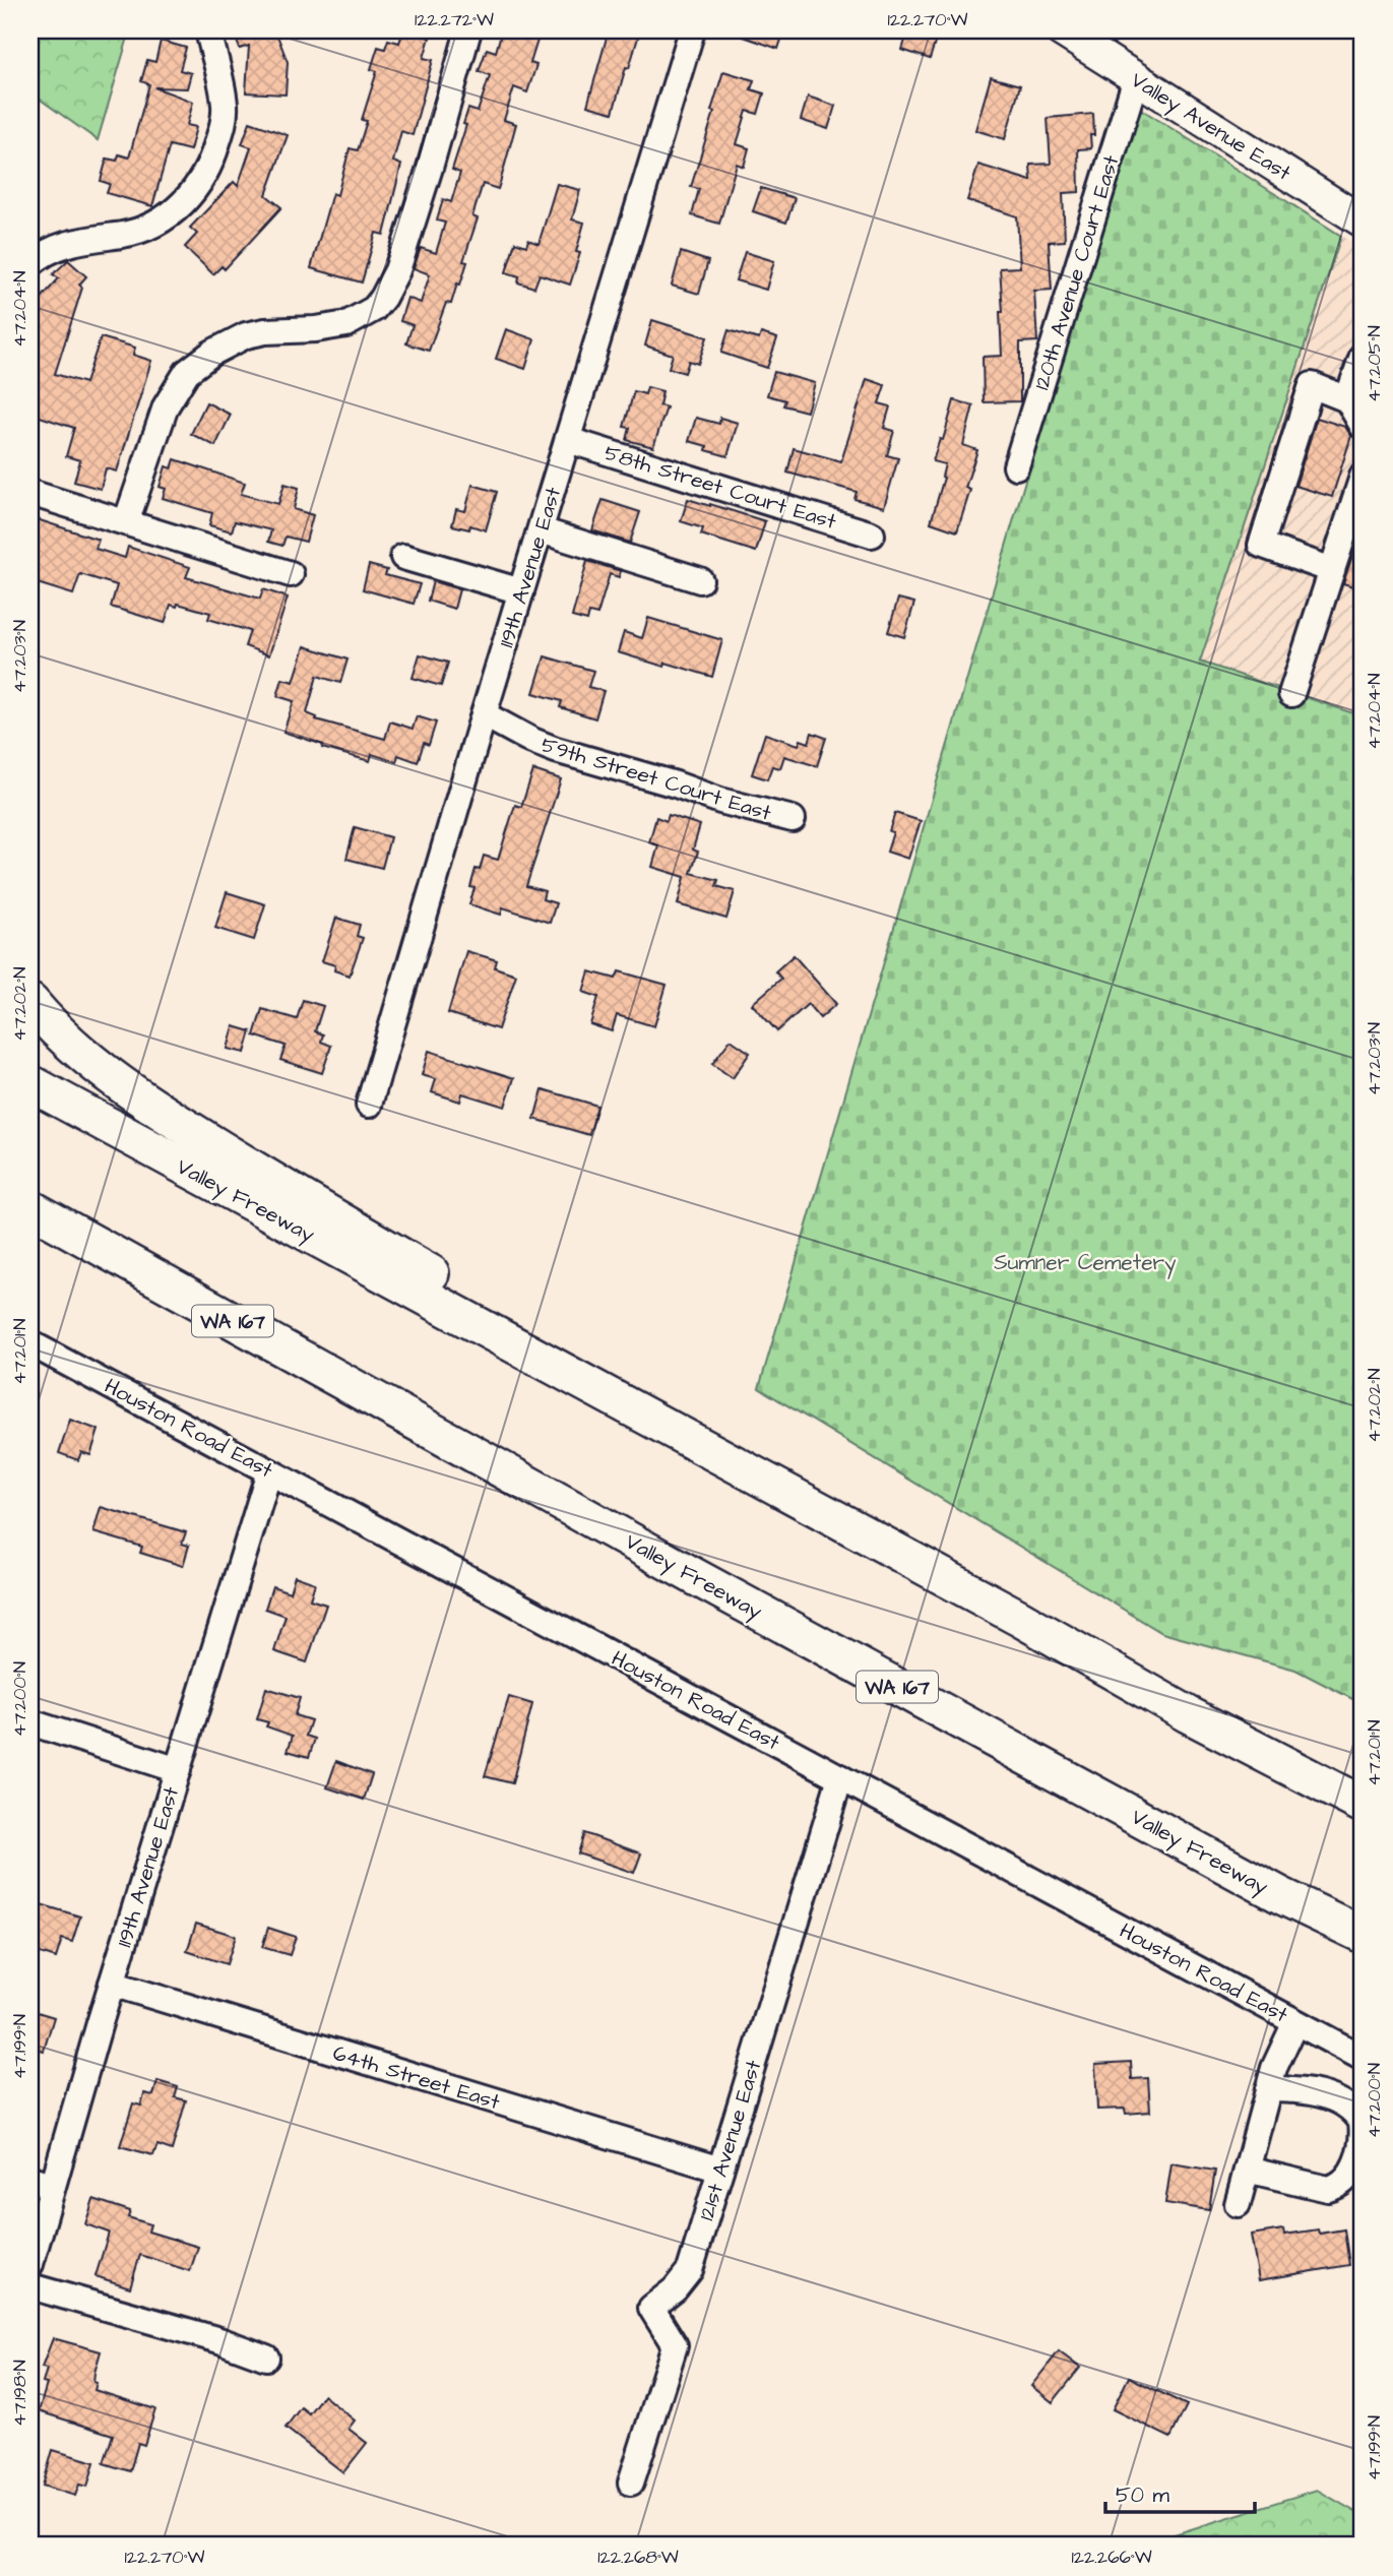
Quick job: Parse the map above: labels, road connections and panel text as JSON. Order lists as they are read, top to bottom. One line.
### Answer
{"streets":{"highway":["Valley Freeway","WA 167"],"main road":["Valley Avenue East"],"street":["120th Avenue Court East","58th Street Court East","119th Avenue East","59th Street Court East","Houston Road East","64th Street East","121st Avenue East"]},"crossings":[["Valley Avenue East","120th Avenue Court East"],["58th Street Court East","119th Avenue East"],["119th Avenue East","59th Street Court East"],["119th Avenue East","Houston Road East"],["119th Avenue East","64th Street East"],["Houston Road East","121st Avenue East"],["64th Street East","121st Avenue East"]],"parks":["Sumner Cemetery"],"scale_bar":"50 m","coordinates":["122.272°W","122.270°W","47.204°N","47.205°N","47.203°N","47.202°N","47.201°N","47.200°N","47.199°N","47.198°N","122.268°W","122.266°W"]}
